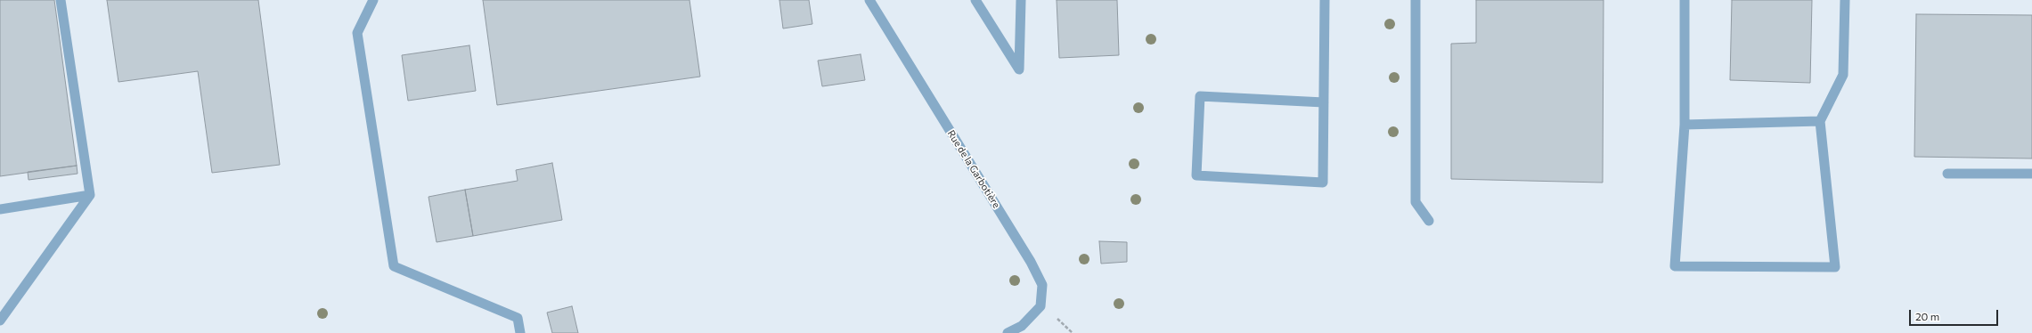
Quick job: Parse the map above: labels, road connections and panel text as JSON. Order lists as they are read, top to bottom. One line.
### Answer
{"streets":{"street":["Rue de la Garbotière"]},"scale_bar":"20 m"}
